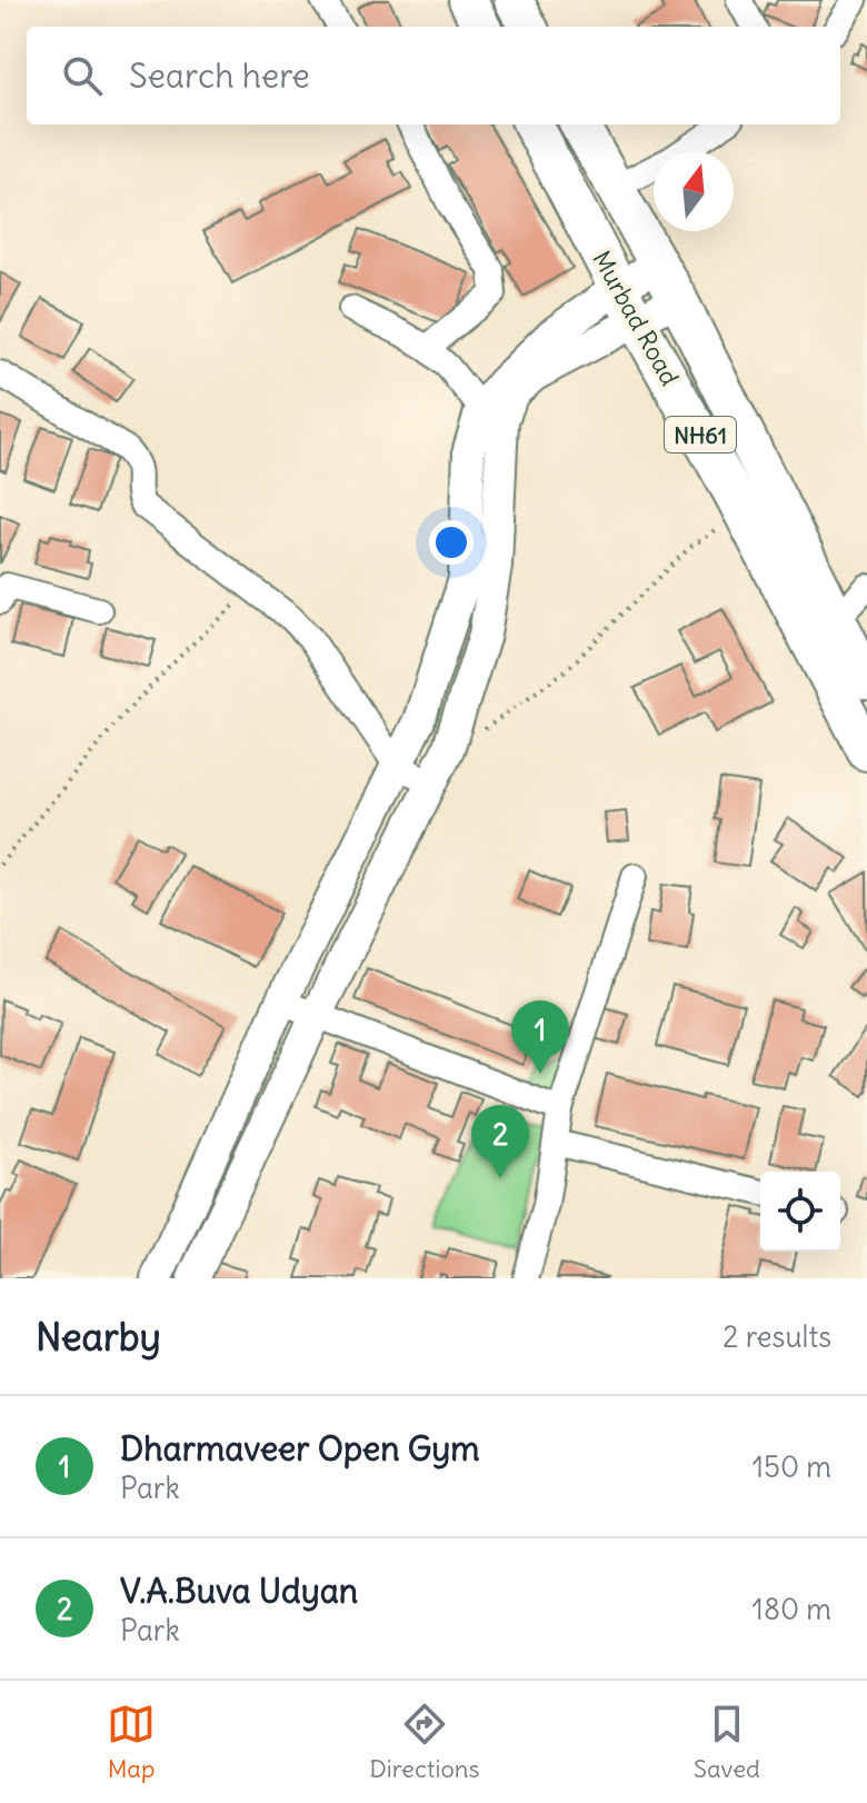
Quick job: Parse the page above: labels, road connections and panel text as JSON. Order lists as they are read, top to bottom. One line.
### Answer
{"streets":{"highway":["Murbad Road","NH61"]},"crossings":[["Murbad Road","NH61"]],"north":"top","page":{"search":"Search here","pins":["1","2"],"heading":["Nearby","2 results"],"list":[{"mark":"1","name":"Dharmaveer Open Gym","note":"Park","value":"150 m"},{"mark":"2","name":"V.A.Buva Udyan","note":"Park","value":"180 m"}],"nav":["Map","Directions","Saved"]}}
